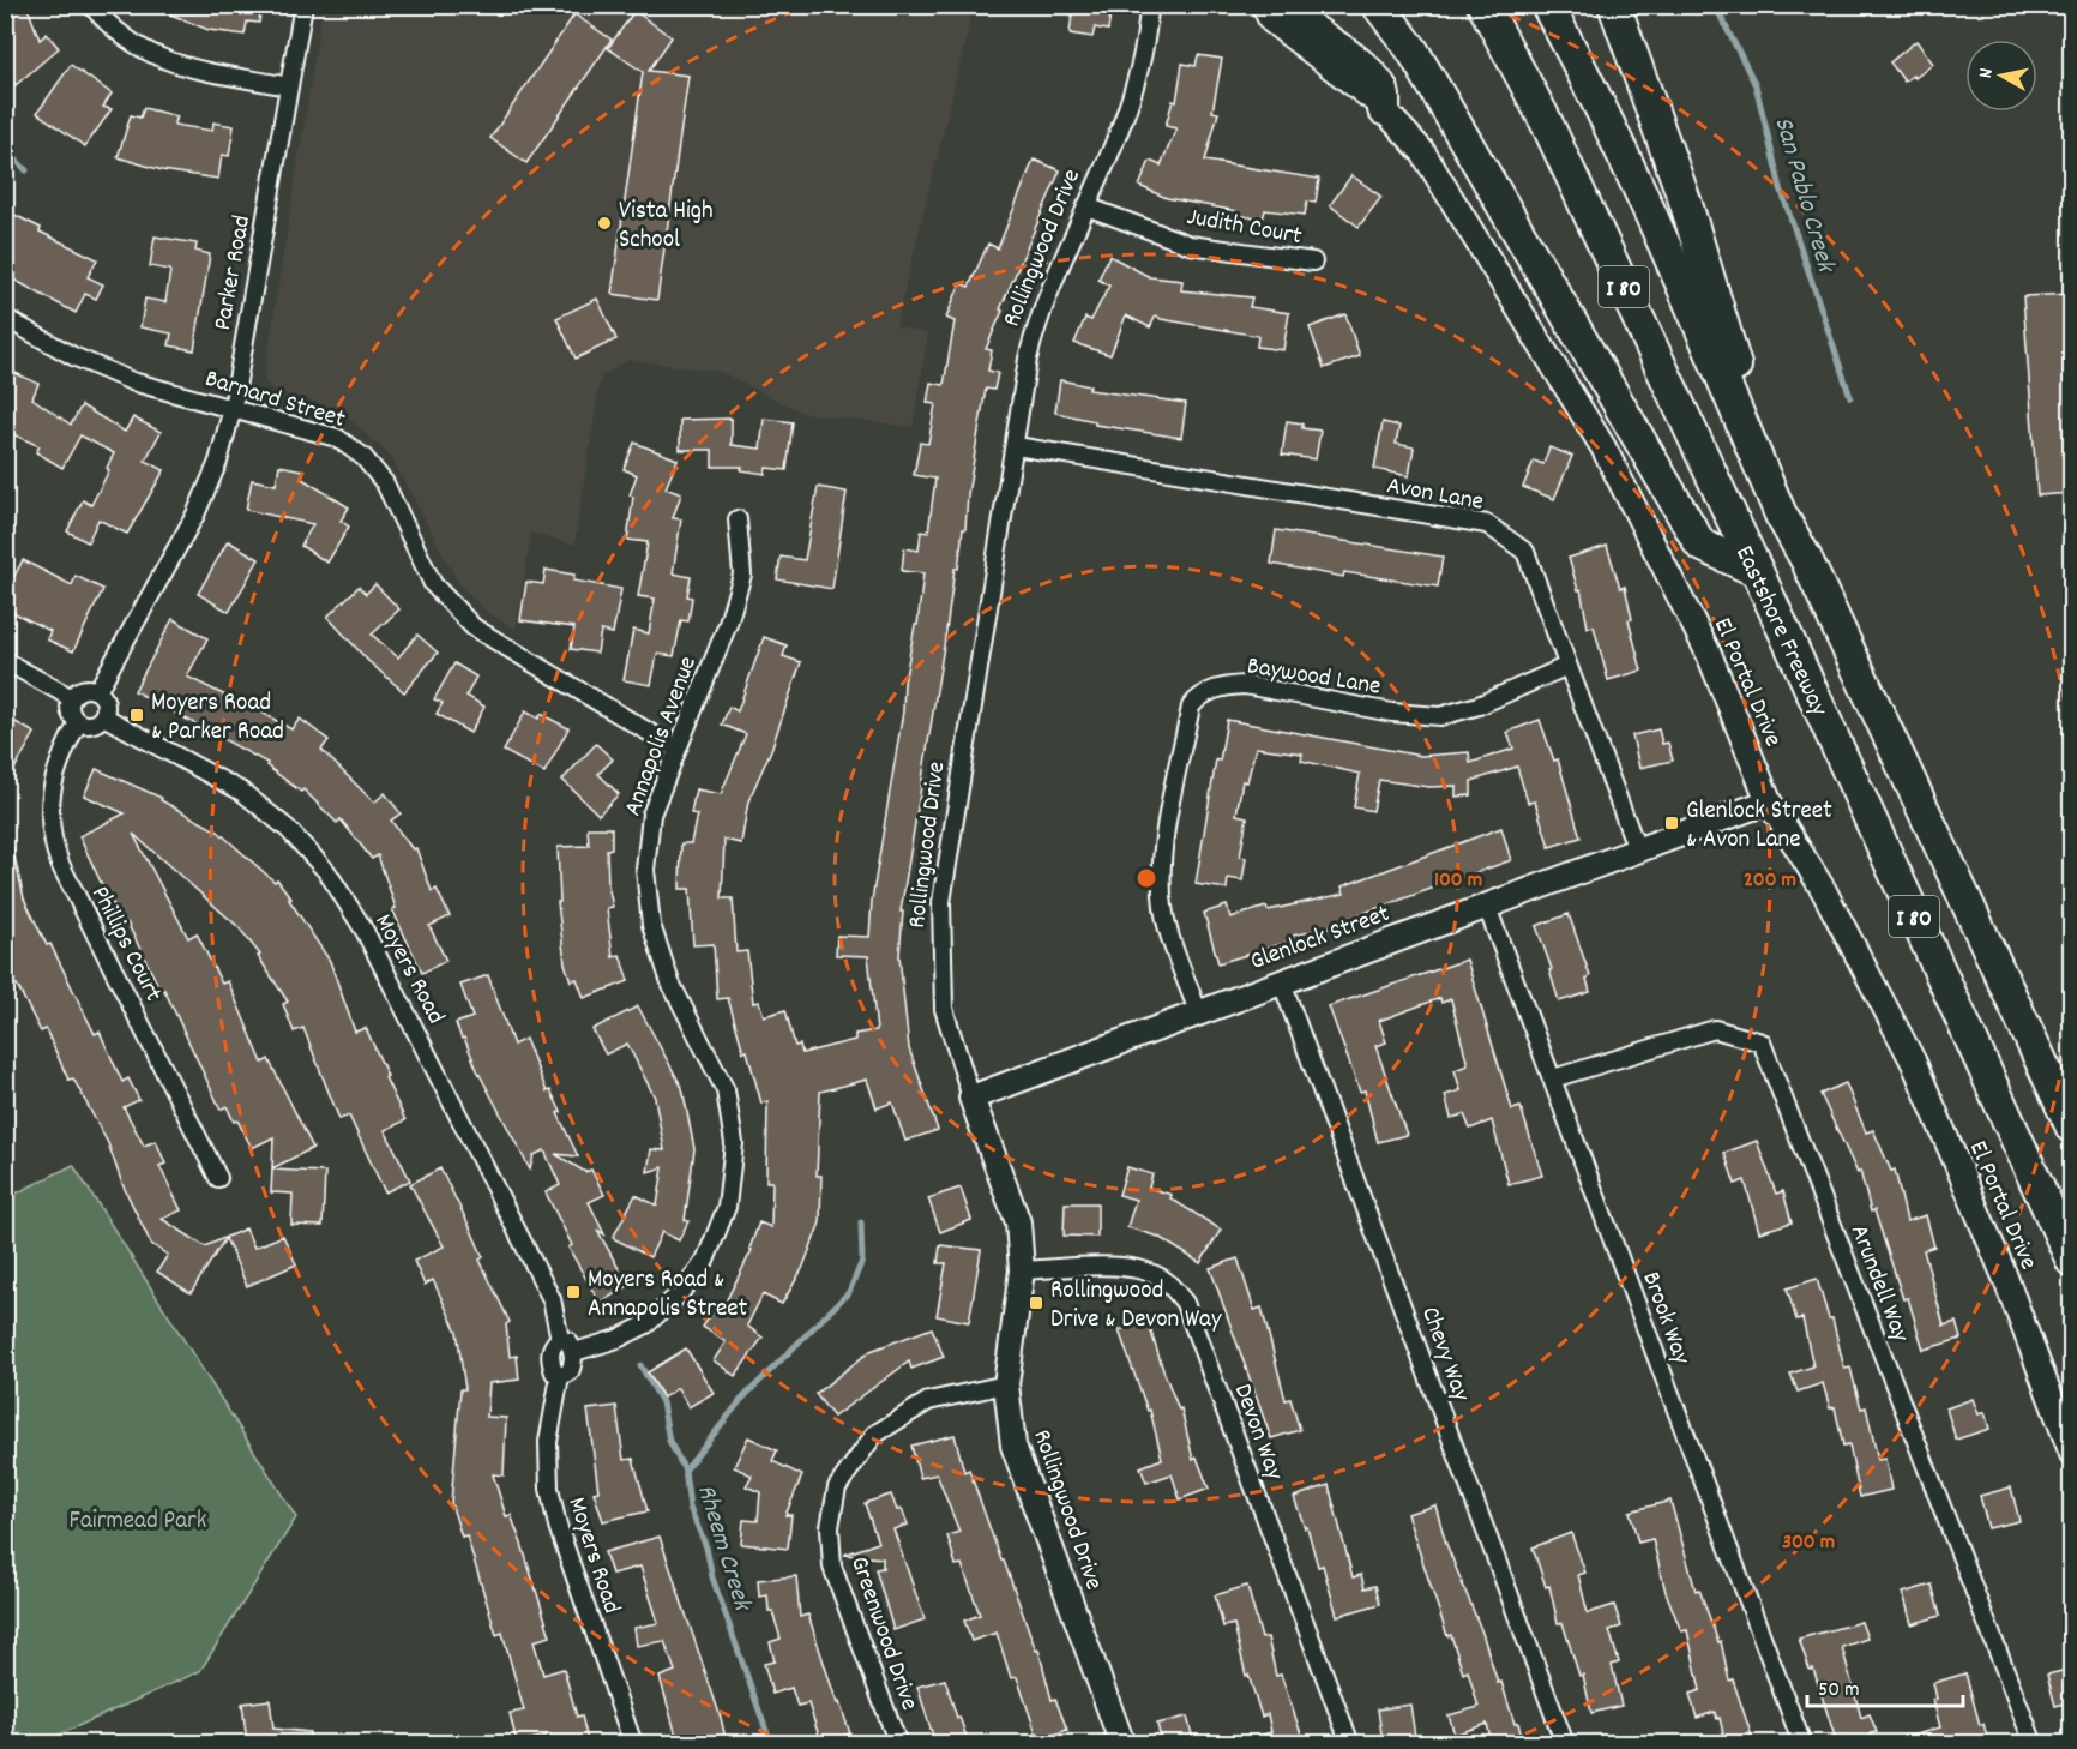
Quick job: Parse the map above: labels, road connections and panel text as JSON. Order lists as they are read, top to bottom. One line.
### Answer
{"streets":{"highway":["I 80","Eastshore Freeway"],"main road":["Rollingwood Drive","El Portal Drive","Glenlock Street"],"street":["Judith Court","Parker Road","Barnard Street","Avon Lane","Baywood Lane","Annapolis Avenue","Phillips Court","Moyers Road","Arundell Way","Brook Way","Chevy Way","Devon Way","Greenwood Drive"]},"crossings":[["Judith Court","Rollingwood Drive"],["Rollingwood Drive","Avon Lane"],["Rollingwood Drive","Glenlock Street"],["Rollingwood Drive","Devon Way"],["Rollingwood Drive","Greenwood Drive"],["Parker Road","Barnard Street"],["Parker Road","Phillips Court"],["Parker Road","Moyers Road"],["Barnard Street","Annapolis Avenue"],["Avon Lane","Baywood Lane"],["Avon Lane","Glenlock Street"],["Baywood Lane","Glenlock Street"],["El Portal Drive","Glenlock Street"],["Annapolis Avenue","Moyers Road"],["Glenlock Street","Brook Way"],["Glenlock Street","Chevy Way"],["Phillips Court","Moyers Road"],["Arundell Way","Brook Way"]],"water":["San Pablo Creek","Rheem Creek"],"parks":["Fairmead Park"],"places":{"other":["Vista High School"],"transit":["Moyers Road & Parker Road","Glenlock Street & Avon Lane","Moyers Road & Annapolis Street","Rollingwood Drive & Devon Way"]},"scale_bar":"50 m","north":"left","rings":["100 m","200 m","300 m"]}
